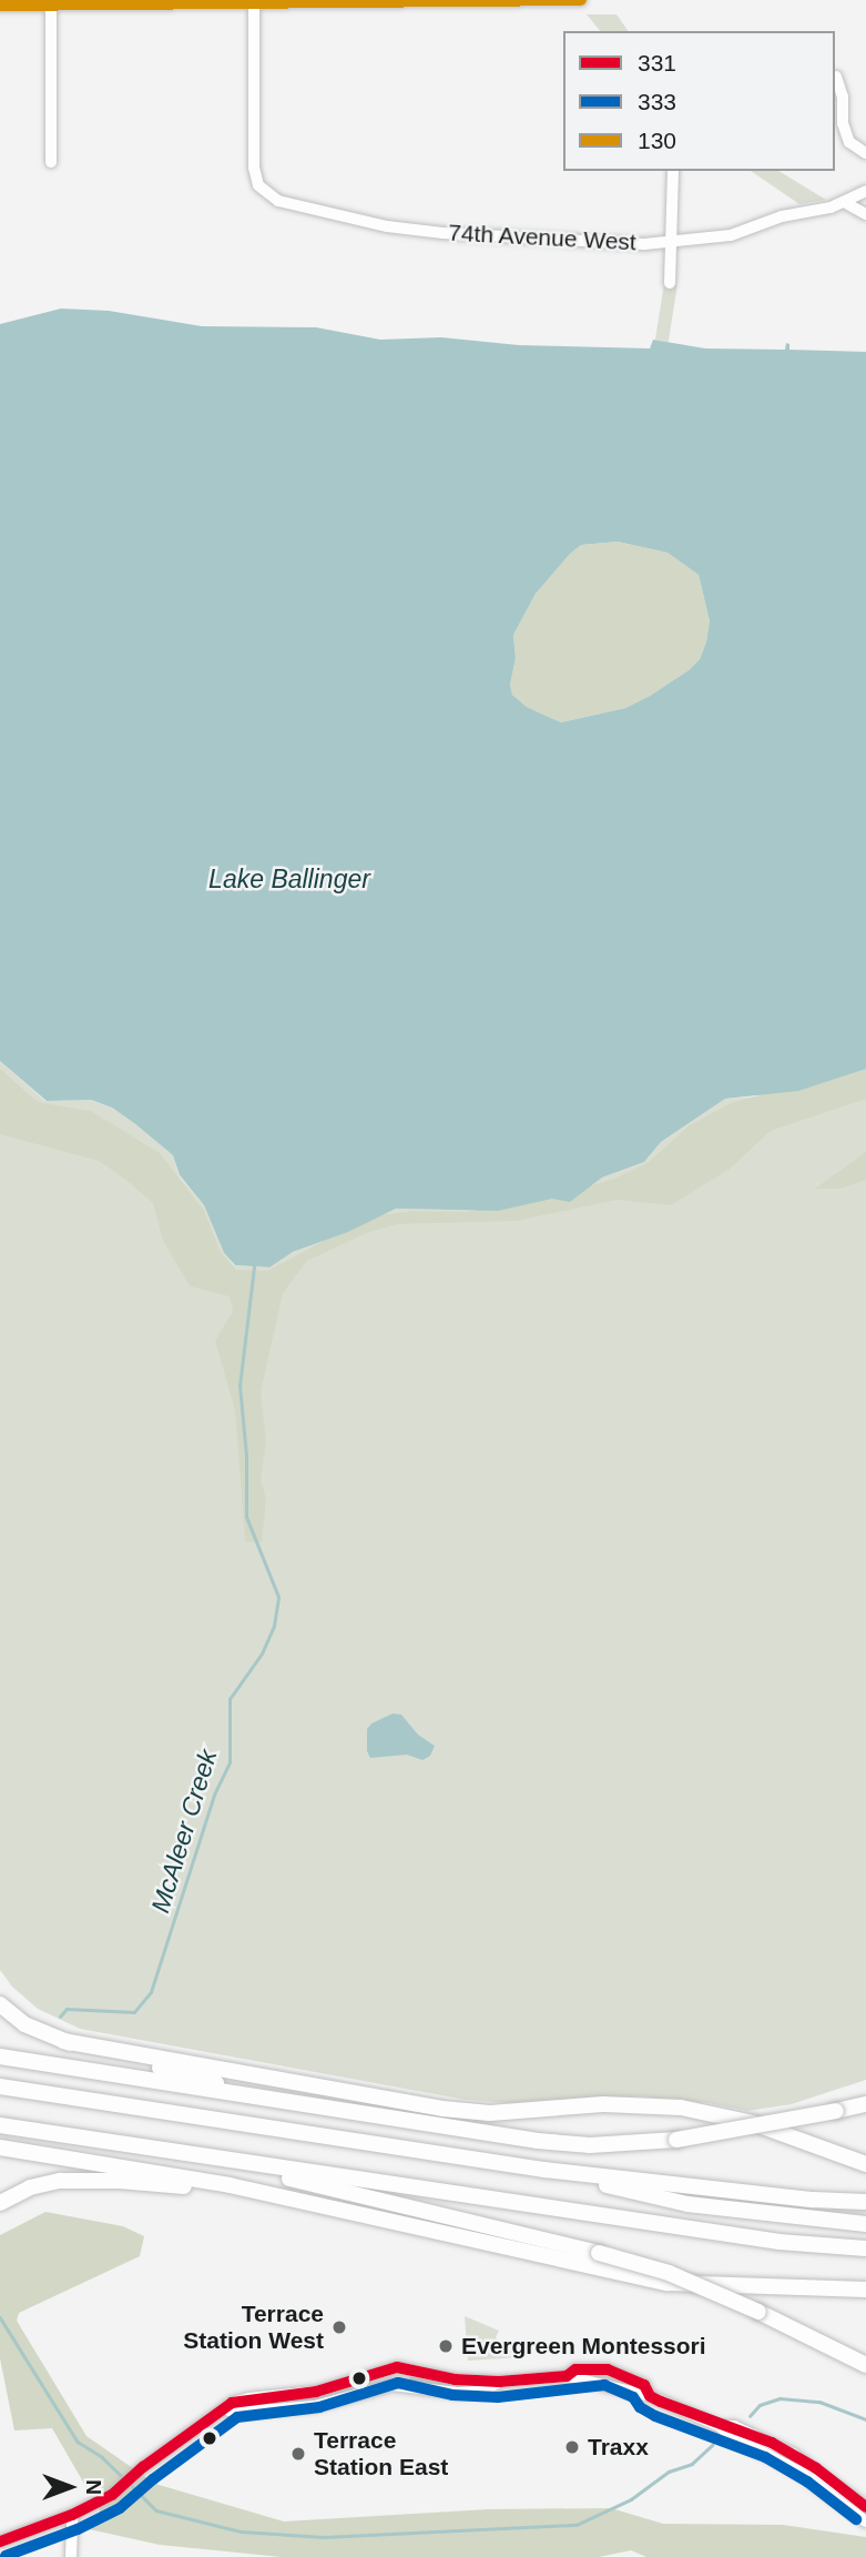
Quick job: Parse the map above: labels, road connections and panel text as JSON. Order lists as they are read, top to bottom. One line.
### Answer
{"streets":{"street":["74th Avenue West"]},"water":["Lake Ballinger","McAleer Creek"],"places":["Terrace Station West","Evergreen Montessori","Traxx","Terrace Station East"],"lines":["transit line 130","transit line 331","transit line 333"],"legend":["331","333","130"],"north":"right"}
